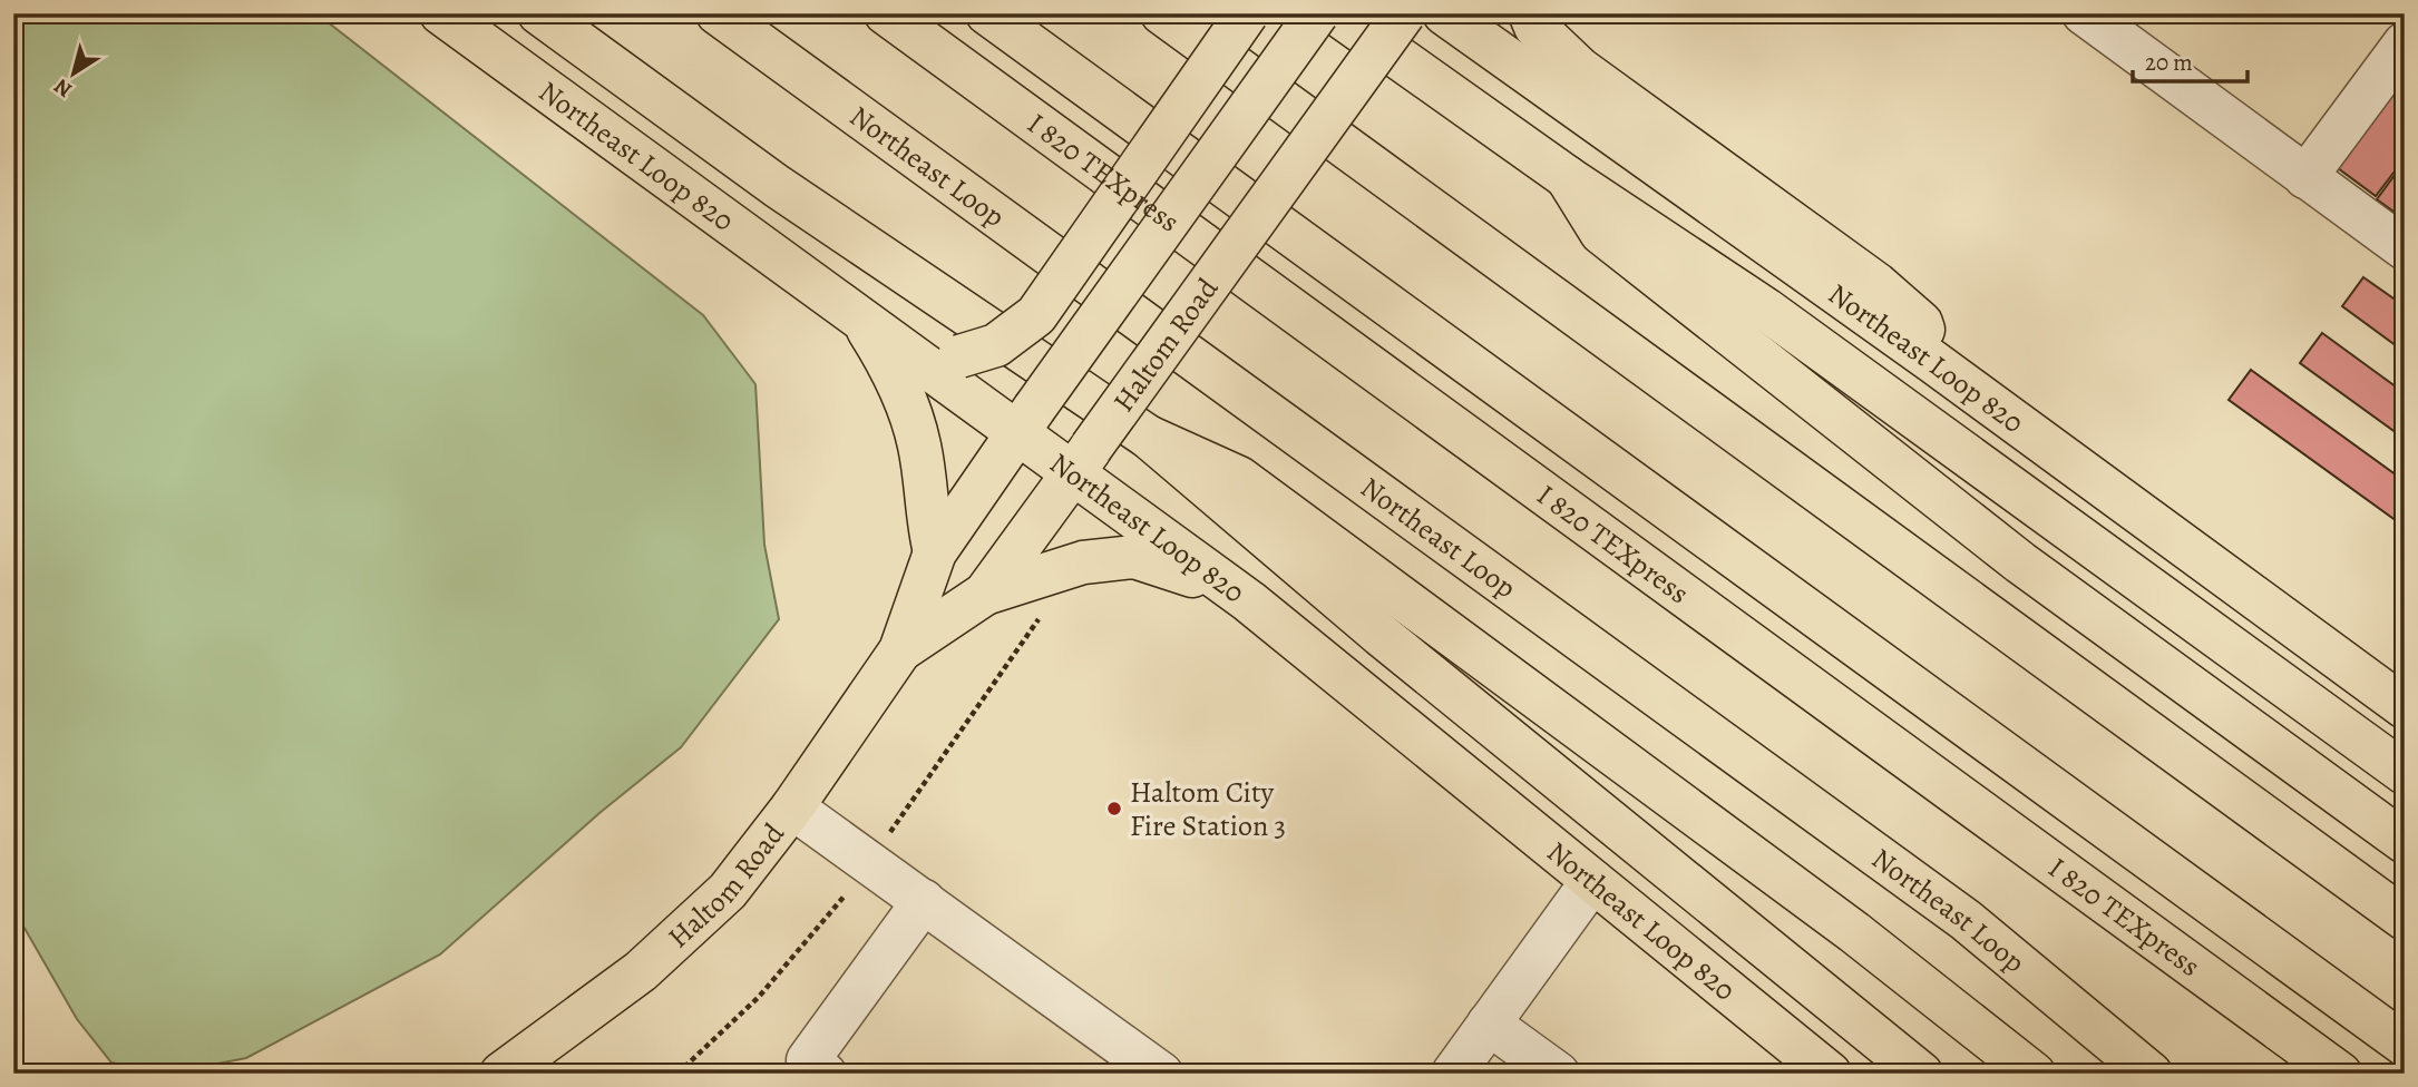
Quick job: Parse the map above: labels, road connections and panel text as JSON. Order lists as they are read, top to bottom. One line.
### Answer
{"streets":{"main road":["Northeast Loop 820","Northeast Loop","I 820 TEXpress","Haltom Road"]},"crossings":[["Northeast Loop 820","Haltom Road"]],"places":["Haltom City Fire Station 3"],"scale_bar":"20 m","north":"bottom left"}
